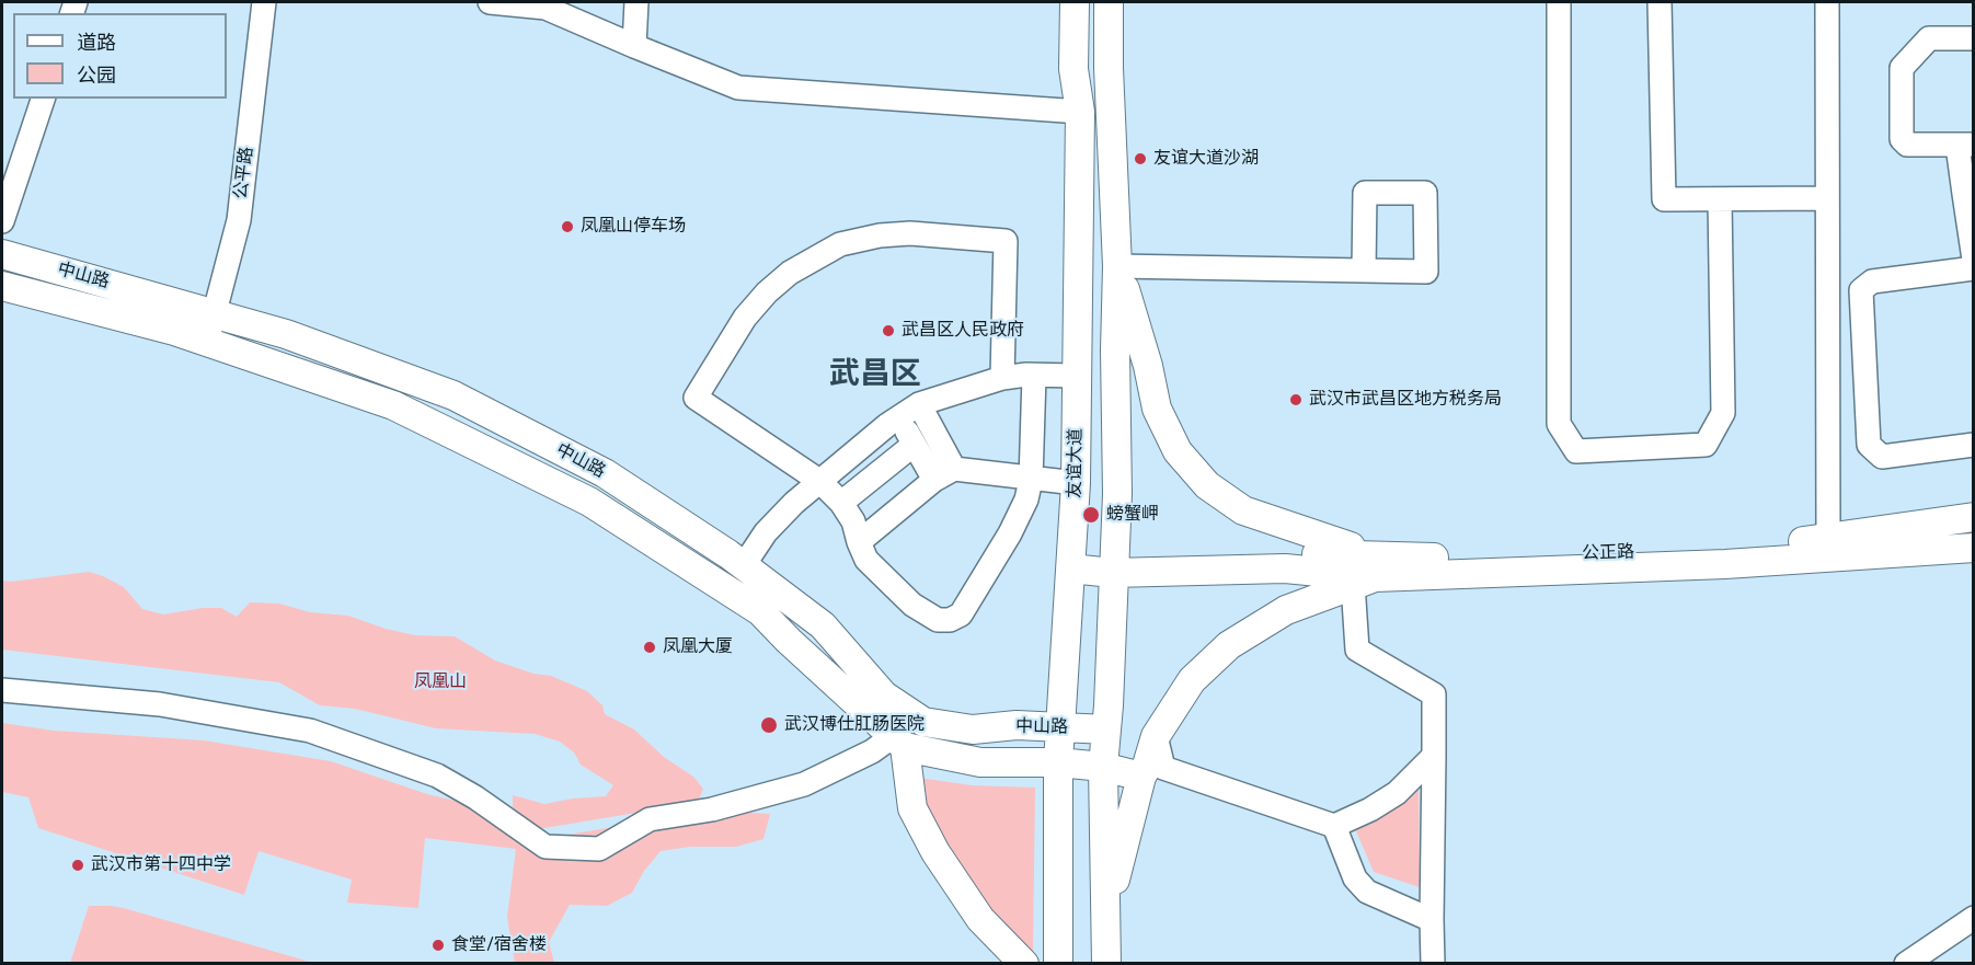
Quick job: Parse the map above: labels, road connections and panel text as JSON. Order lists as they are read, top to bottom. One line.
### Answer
{"streets":{"main road":["中山路","友谊大道","公正路"],"street":["公平路"]},"crossings":[["公平路","中山路"],["中山路","友谊大道"],["友谊大道","公正路"]],"districts":["武昌区"],"parks":["凤凰山"],"places":["友谊大道沙湖","凤凰山停车场","武昌区人民政府","武汉市武昌区地方税务局","螃蟹岬","凤凰大厦","武汉博仕肛肠医院","武汉市第十四中学","食堂/宿舍楼"],"legend":["道路","公园"]}
